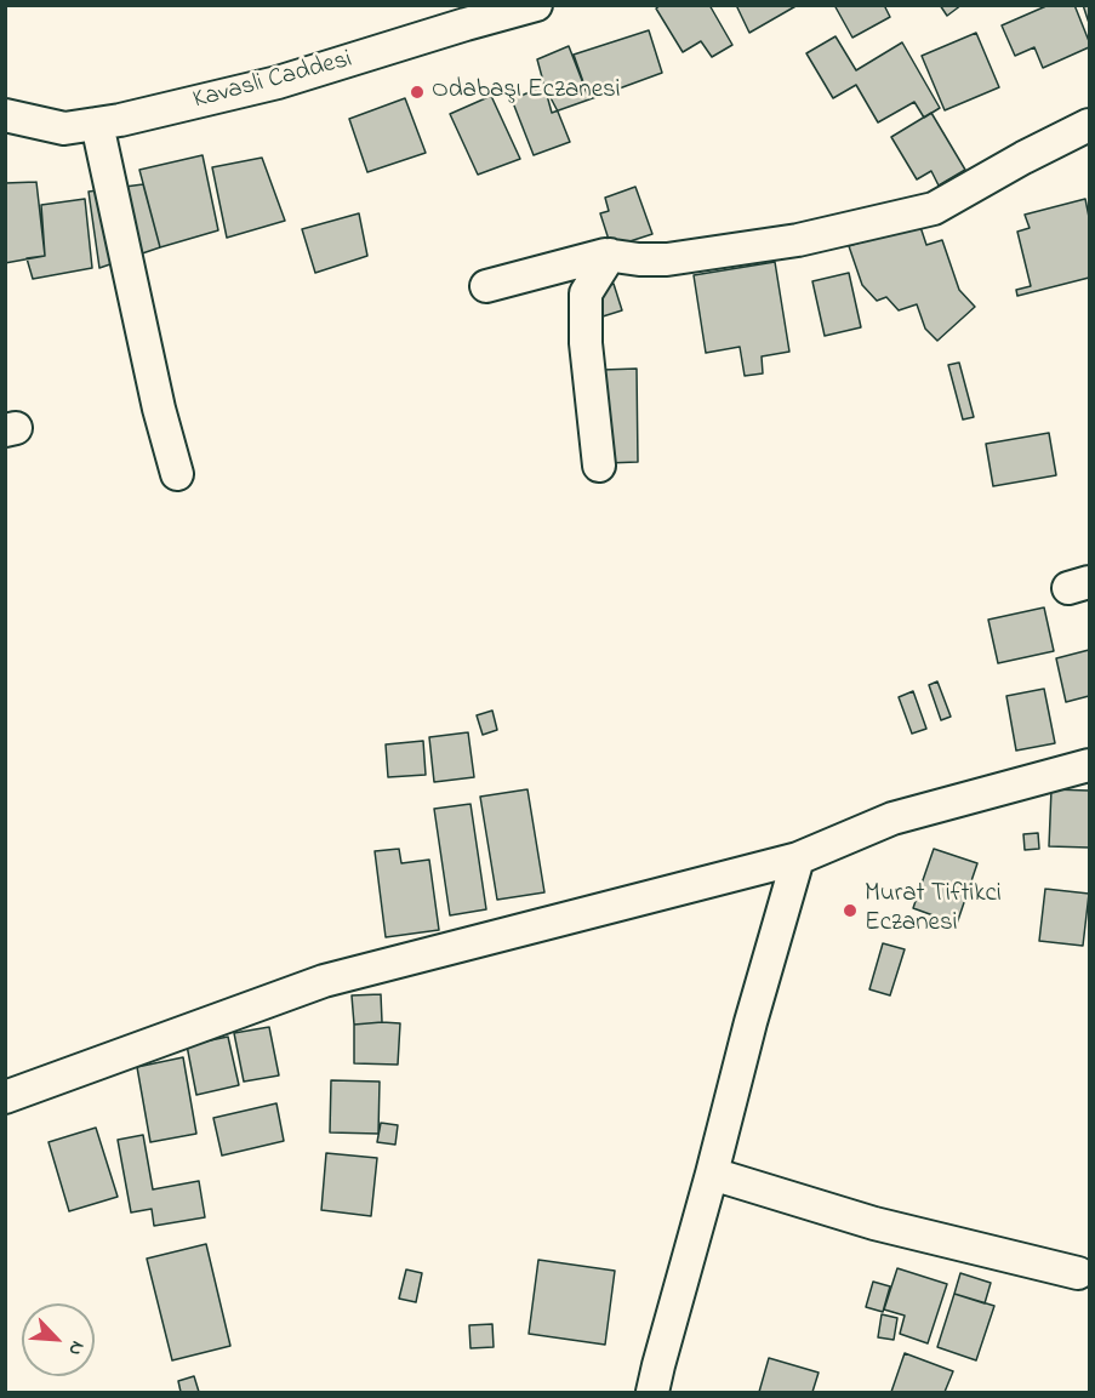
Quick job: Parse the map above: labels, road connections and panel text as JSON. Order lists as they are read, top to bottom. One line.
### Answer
{"streets":{"street":["Kavasli Caddesi"]},"places":["Odabaşı Eczanesi","Murat Tiftikci Eczanesi"],"north":"bottom right"}
